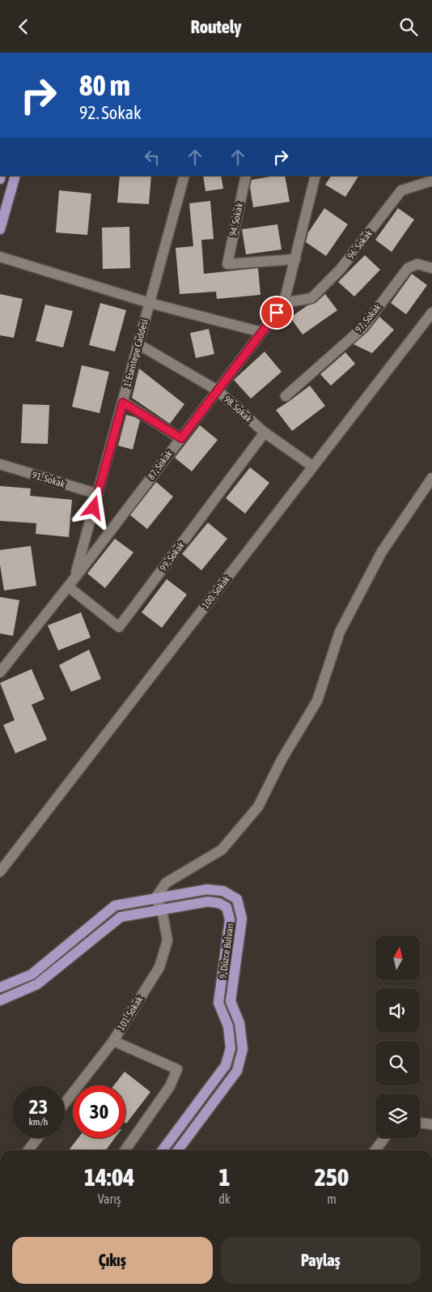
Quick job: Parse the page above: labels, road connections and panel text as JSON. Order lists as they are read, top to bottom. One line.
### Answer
{"streets":{"main road":["9. Düzce Bulvarı"],"street":["94. Sokak","96. Sokak","97. Sokak","1. Esentepe Caddesi","98. Sokak","87. Sokak","91. Sokak","99. Sokak","100. Sokak","101. Sokak"]},"crossings":[["94. Sokak","87. Sokak"],["96. Sokak","87. Sokak"],["1. Esentepe Caddesi","98. Sokak"],["1. Esentepe Caddesi","87. Sokak"],["1. Esentepe Caddesi","91. Sokak"],["98. Sokak","87. Sokak"],["98. Sokak","99. Sokak"],["98. Sokak","100. Sokak"],["87. Sokak","99. Sokak"],["9. Düzce Bulvarı","101. Sokak"]],"north":"top","page":{"header":"Routely","turn":["80 m","92. Sokak"],"speed":"23 km/h","limit":"30","eta":["14:04","Varış","1","dk","250","m"],"buttons":["Çıkış","Paylaş"]}}
